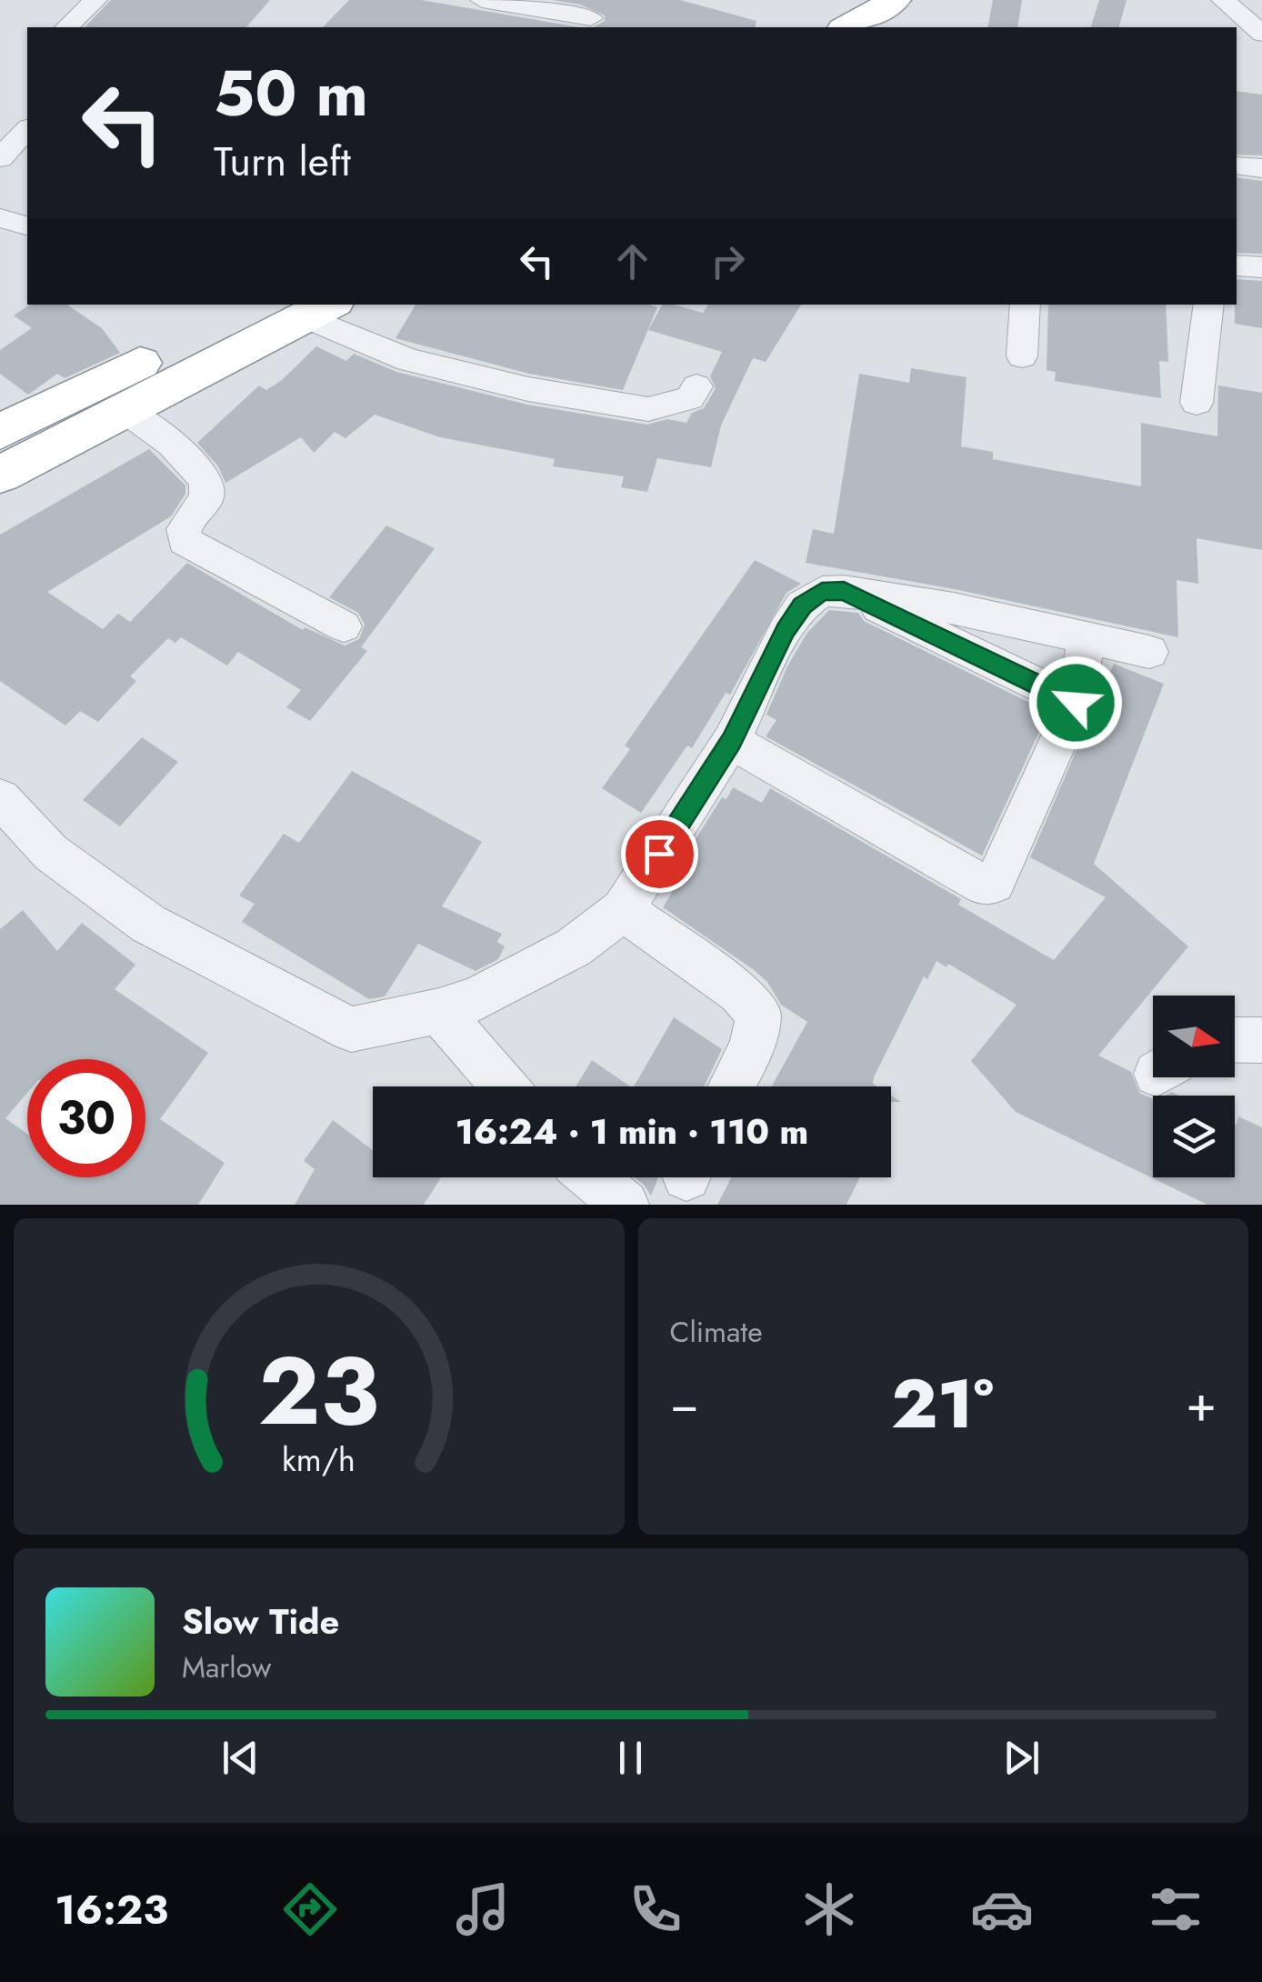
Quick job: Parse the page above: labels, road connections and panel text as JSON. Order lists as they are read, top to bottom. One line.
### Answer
{"north":"right","page":{"turn":["50 m","Turn left"],"limit":"30","trip":"16:24 · 1 min · 110 m","tile":"Climate","heat":["−","21°","+"],"song":["Slow Tide","Marlow"],"tabs":"16:23","gauge":["23","km/h"]}}
